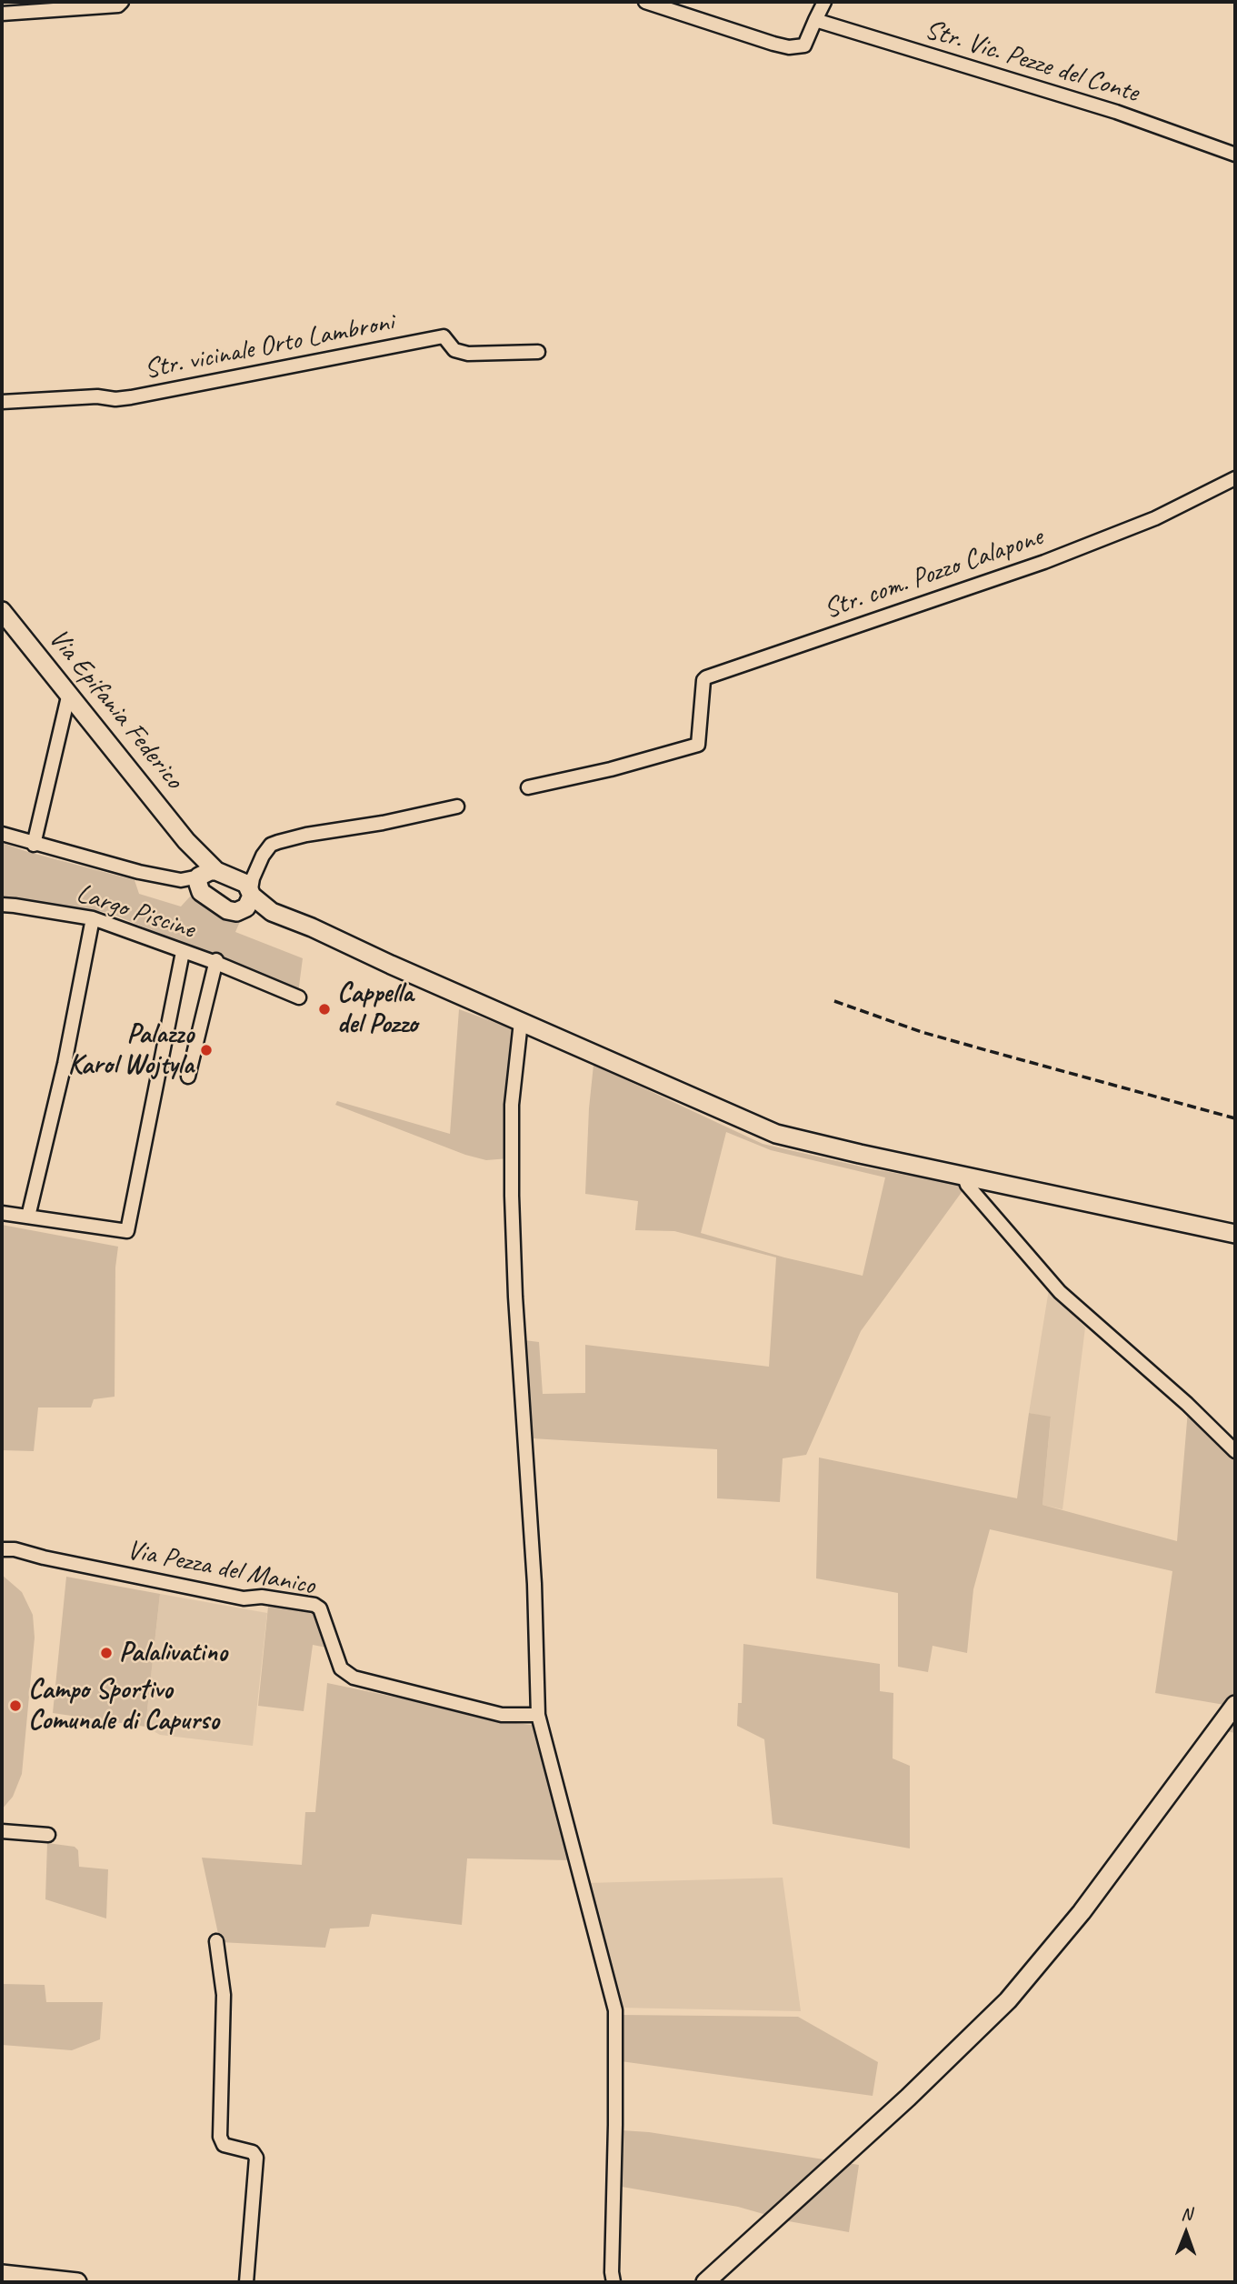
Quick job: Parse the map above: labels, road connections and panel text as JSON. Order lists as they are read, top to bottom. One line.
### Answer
{"streets":{"main road":["Via Epifania Federico"],"street":["Str. Vic. Pezze del Conte","Str. vicinale Orto Lambroni","Str. com. Pozzo Calapone","Largo Piscine","Via Pezza del Manico"]},"places":["Cappella del Pozzo","Palazzo Karol Wojtyla","Palalivatino","Campo Sportivo Comunale di Capurso"],"north":"top"}
